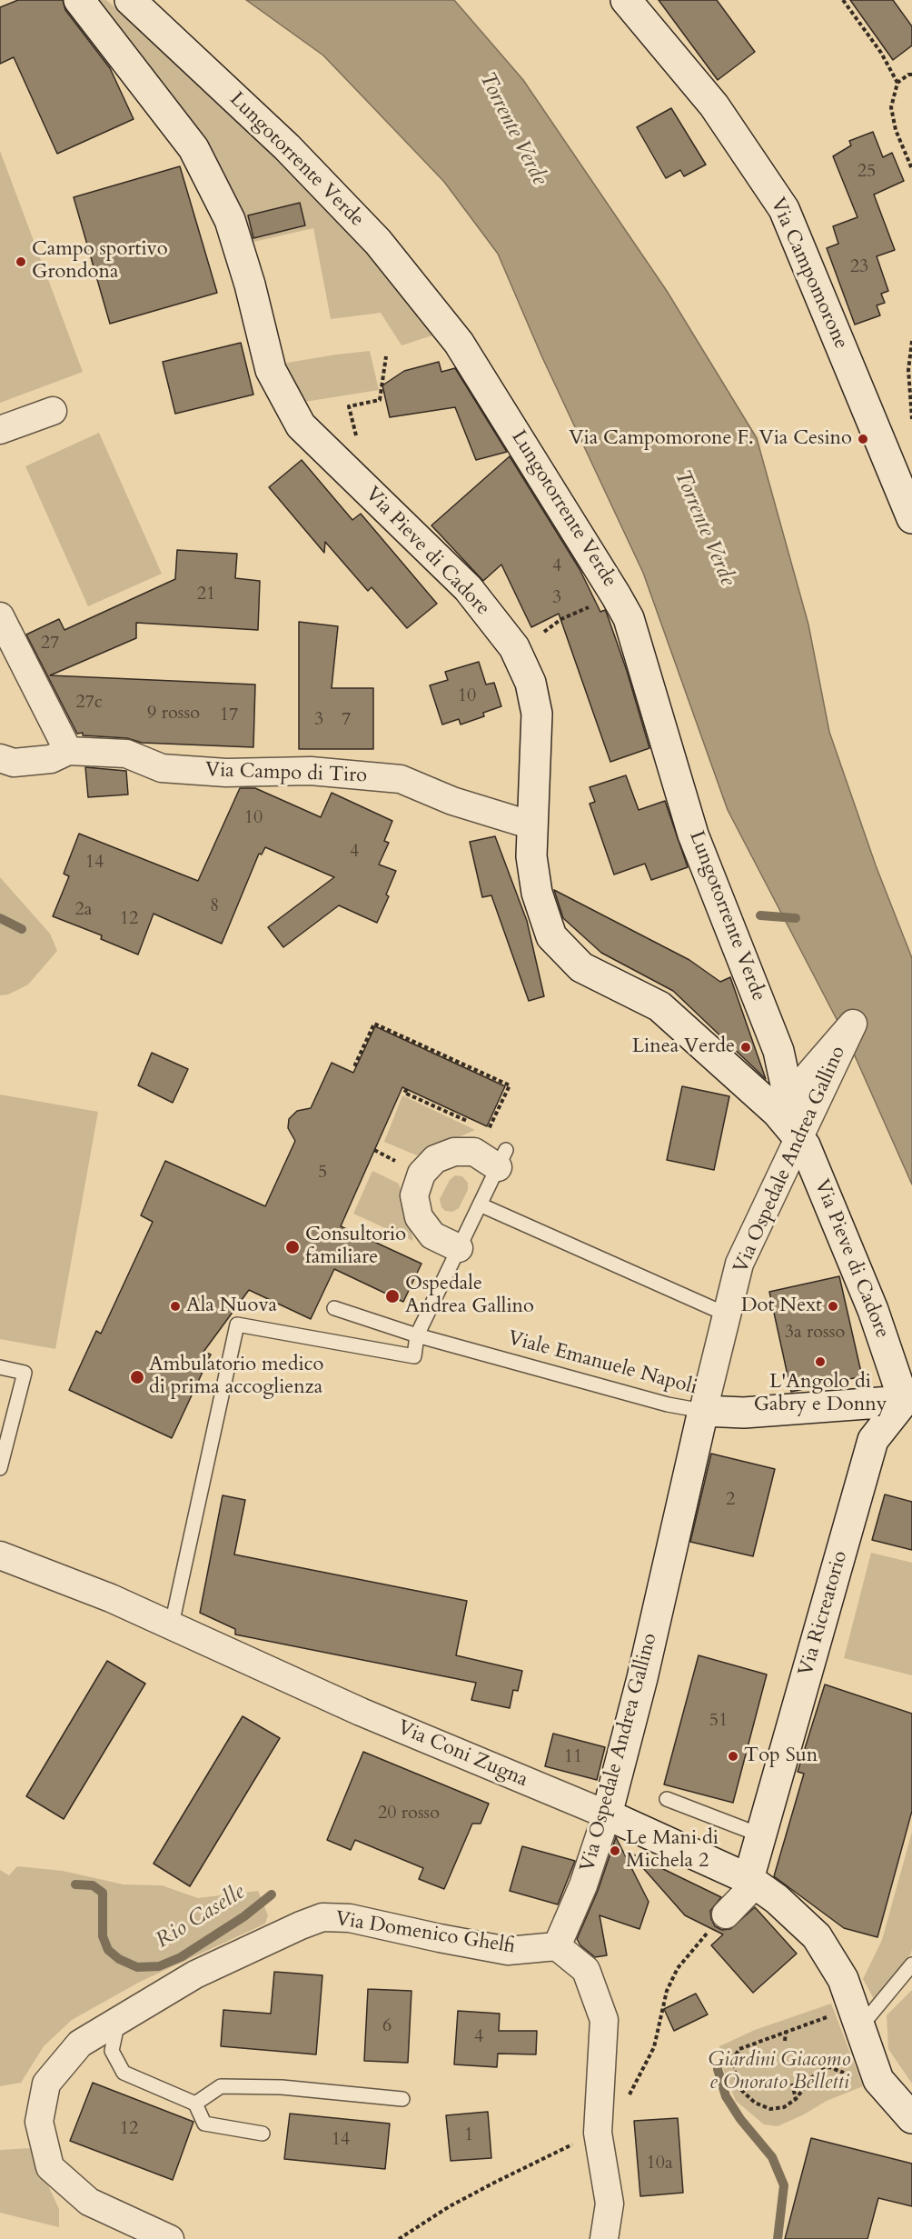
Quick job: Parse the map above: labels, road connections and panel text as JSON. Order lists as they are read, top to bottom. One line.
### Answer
{"streets":{"street":["Lungotorrente Verde","Via Campomorone","Via Pieve di Cadore","Via Campo di Tiro","Via Ospedale Andrea Gallino","Via Ricreatorio","Via Coni Zugna","Via Domenico Ghelfi"],"lane":["Viale Emanuele Napoli"]},"crossings":[["Lungotorrente Verde","Via Pieve di Cadore"],["Lungotorrente Verde","Via Ospedale Andrea Gallino"],["Via Pieve di Cadore","Via Campo di Tiro"],["Via Pieve di Cadore","Via Ospedale Andrea Gallino"],["Via Pieve di Cadore","Via Ricreatorio"],["Via Ospedale Andrea Gallino","Viale Emanuele Napoli"],["Via Ospedale Andrea Gallino","Via Coni Zugna"],["Via Ospedale Andrea Gallino","Via Domenico Ghelfi"],["Via Ricreatorio","Via Coni Zugna"]],"water":["Torrente Verde","Rio Caselle"],"parks":["Giardini Giacomo e Onorato Belletti"],"places":["Campo sportivo Grondona","Via Campomorone F. Via Cesino","Linea Verde","Consultorio familiare","Ospedale Andrea Gallino","Ala Nuova","Dot Next","L'Angolo di Gabry e Donny","Ambulatorio medico di prima accoglienza","Top Sun","Le Mani di Michela 2"],"house_numbers":["25","23","4","21","3","27","10","27c","9 rosso","17","3","7","10","4","14","8","2a","12","5","3a rosso","2","51","11","20 rosso","6","4","12","1","14","10a"]}
